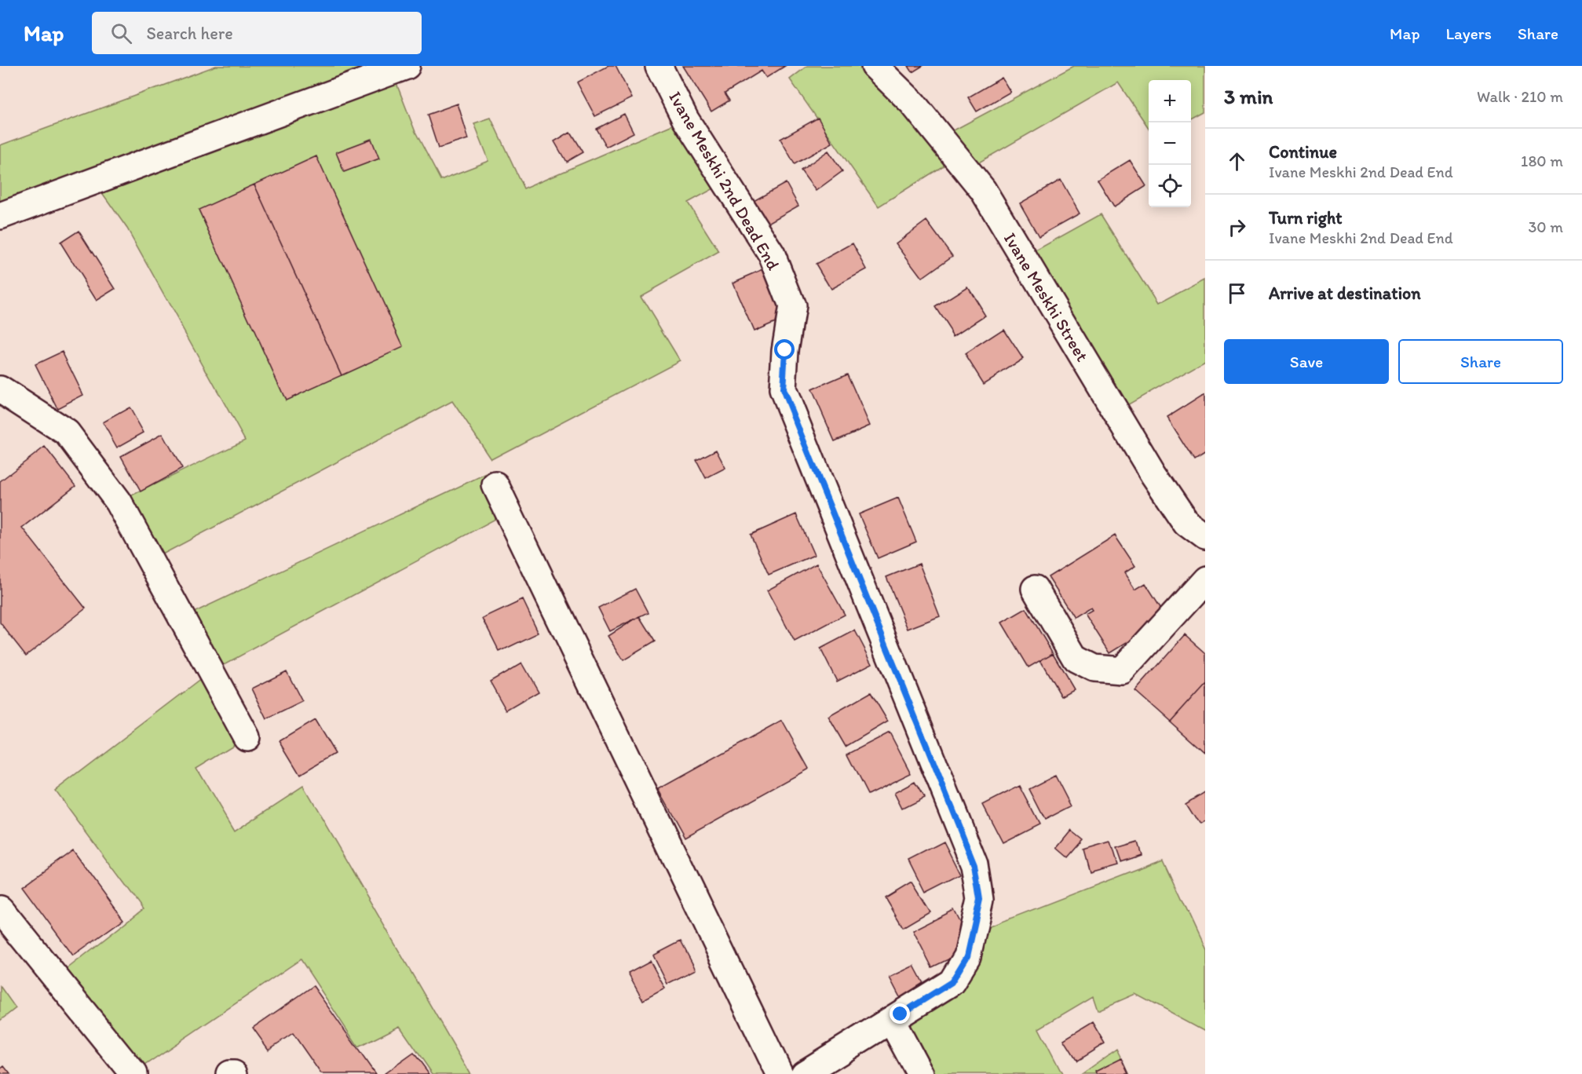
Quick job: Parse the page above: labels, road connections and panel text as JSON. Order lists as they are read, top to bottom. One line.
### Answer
{"streets":{"street":["Ivane Meskhi 2nd Dead End","Ivane Meskhi Street"]},"page":{"header":"Map","search":"Search here","nav":["Map","Layers","Share"],"heading":["3 min","Walk · 210 m"],"map_buttons":["+","−"],"list":[["Continue","Ivane Meskhi 2nd Dead End","180 m"],["Turn right","Ivane Meskhi 2nd Dead End","30 m"],"Arrive at destination"],"buttons":["Save","Share"]}}
